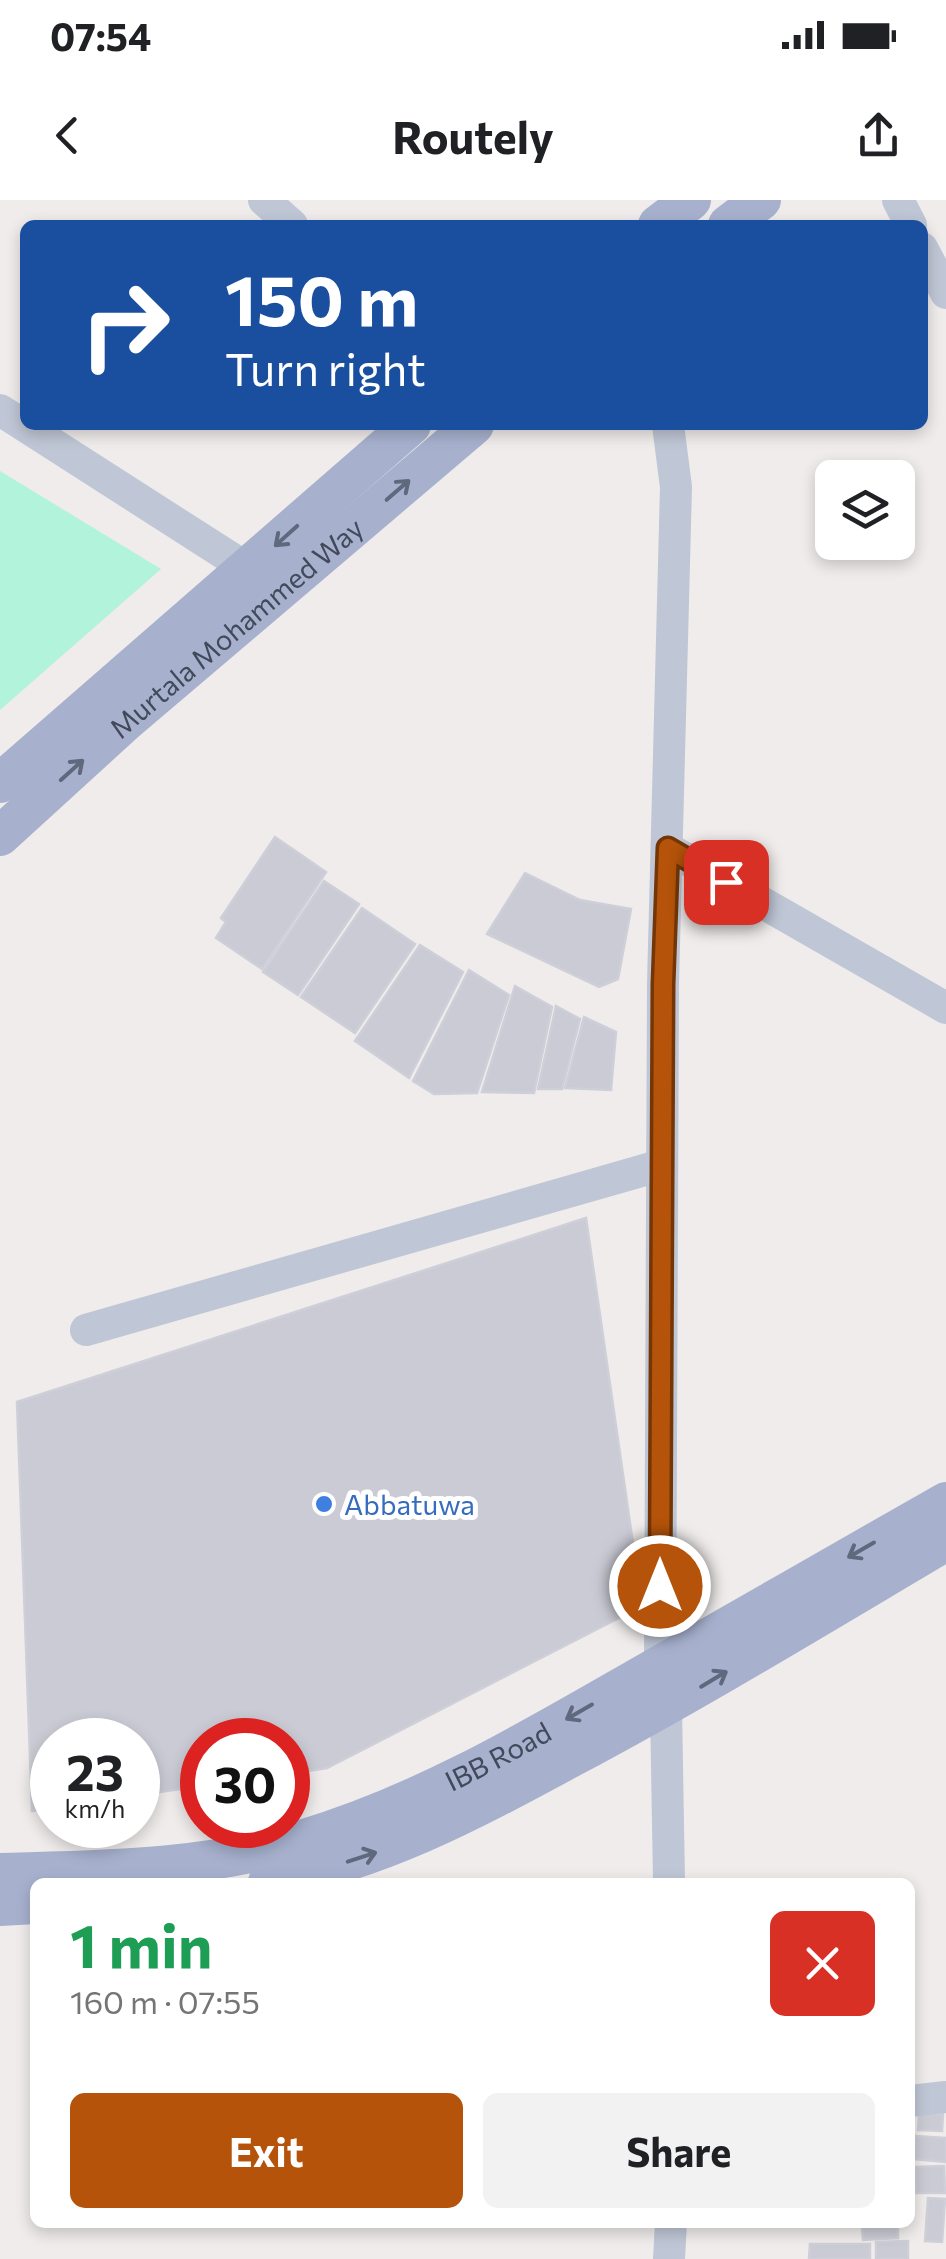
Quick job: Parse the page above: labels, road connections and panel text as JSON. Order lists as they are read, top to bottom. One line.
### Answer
{"streets":{"main road":["Murtala Mohammed Way","IBB Road"]},"places":["Abbatuwa"],"page":{"status":"07:54","header":"Routely","turn":["150 m","Turn right"],"speed":"23 km/h","limit":"30","heading":["1 min","160 m · 07:55"],"buttons":["Exit","Share"]}}
